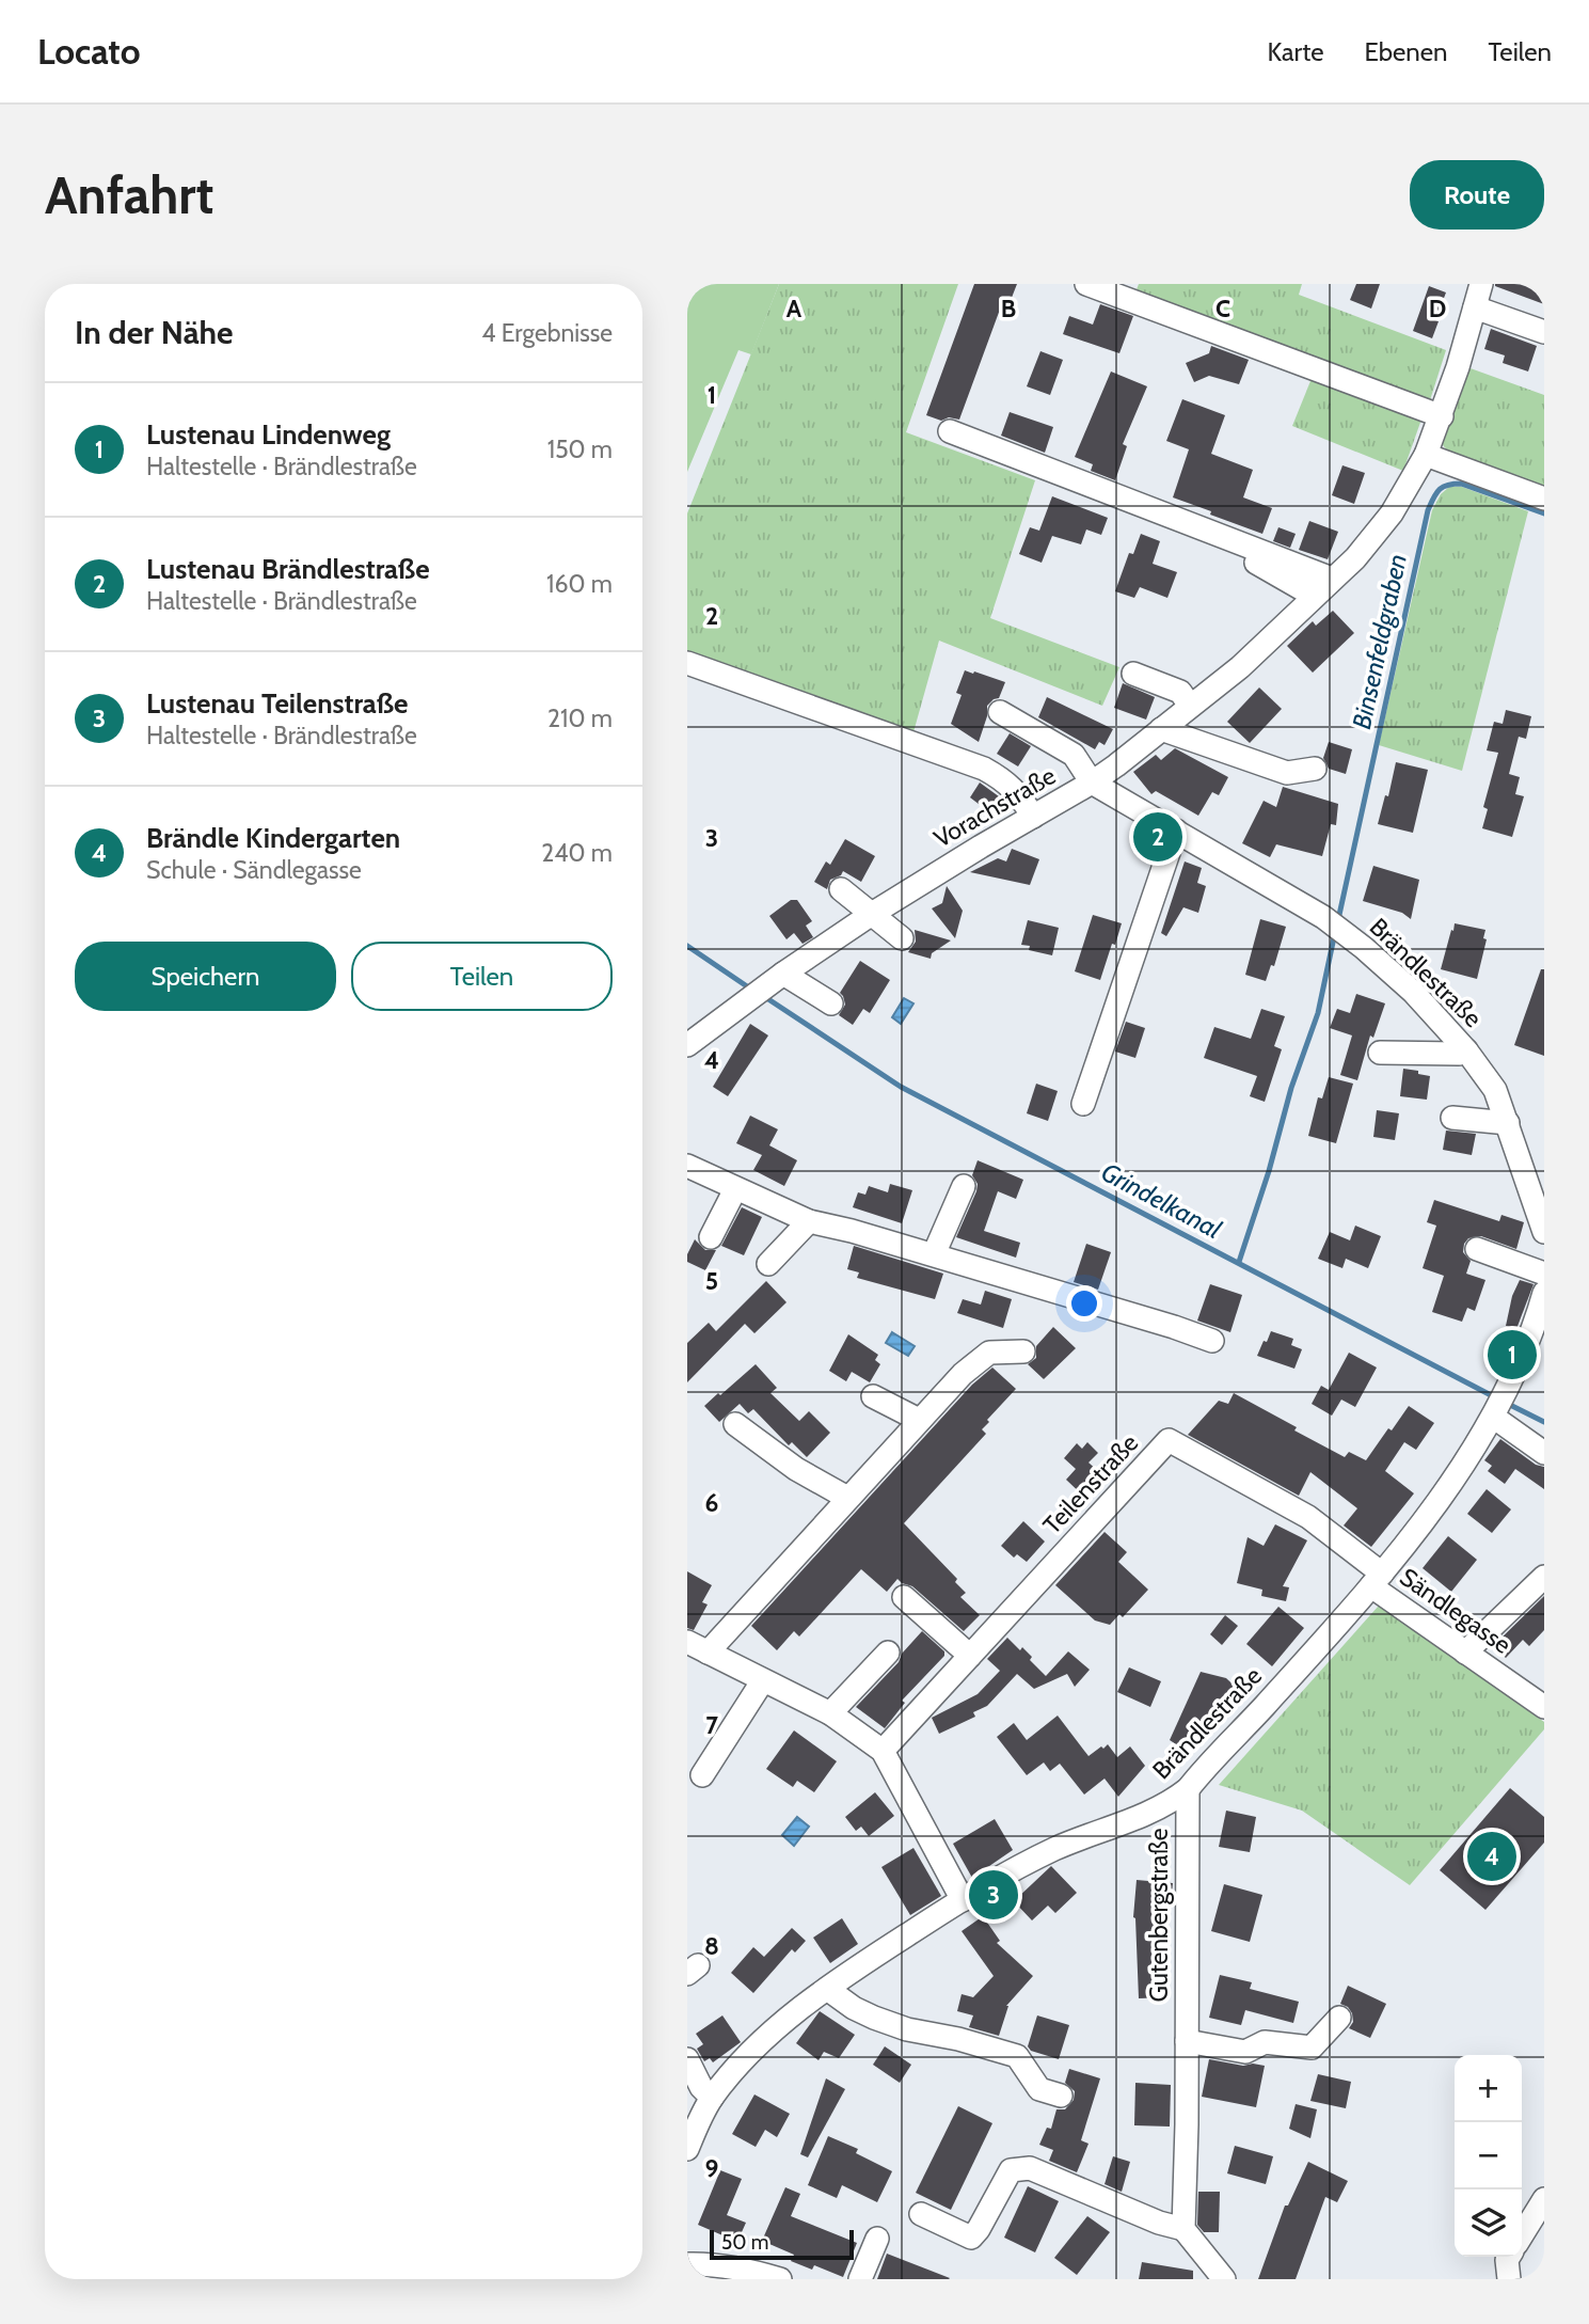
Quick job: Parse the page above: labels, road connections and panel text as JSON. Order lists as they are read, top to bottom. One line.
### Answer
{"streets":{"street":["Vorachstraße","Brändlestraße","Teilenstraße","Sändlegasse","Gutenbergstraße"]},"crossings":[["Vorachstraße","Brändlestraße"],["Brändlestraße","Teilenstraße"],["Brändlestraße","Sändlegasse"],["Brändlestraße","Gutenbergstraße"],["Teilenstraße","Sändlegasse"]],"water":["Binsenfeldgraben","Grindelkanal"],"scale_bar":"50 m","page":{"header":"Locato","nav":["Karte","Ebenen","Teilen"],"buttons":["Route",["Speichern","Teilen"]],"title":"Anfahrt","heading":["In der Nähe","4 Ergebnisse"],"list":[{"mark":"1","name":"Lustenau Lindenweg","note":"Haltestelle · Brändlestraße","value":"150 m"},{"mark":"2","name":"Lustenau Brändlestraße","note":"Haltestelle · Brändlestraße","value":"160 m"},{"mark":"3","name":"Lustenau Teilenstraße","note":"Haltestelle · Brändlestraße","value":"210 m"},{"mark":"4","name":"Brändle Kindergarten","note":"Schule · Sändlegasse","value":"240 m"}],"pins":["2","1","4","3"],"map_buttons":["+","−"],"scale":"50 m"},"grid":{"columns":["A","B","C","D"],"rows":["1","2","3","4","5","6","7","8","9"]}}
